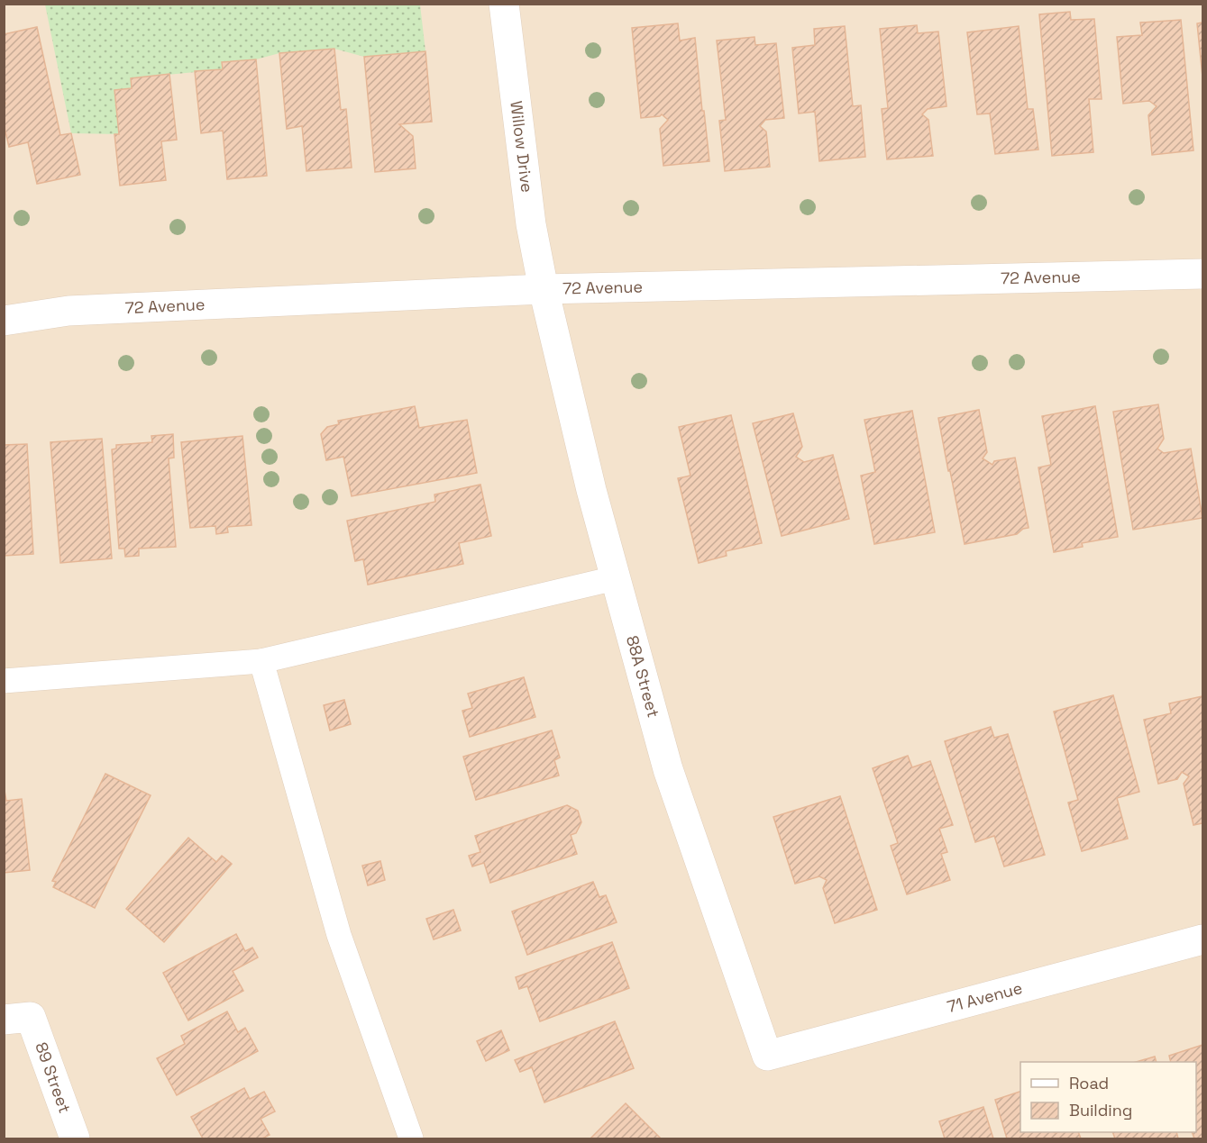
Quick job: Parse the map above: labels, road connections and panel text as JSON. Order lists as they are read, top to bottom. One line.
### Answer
{"streets":{"street":["Willow Drive","72 Avenue","88A Street","71 Avenue","89 Street"]},"crossings":[["Willow Drive","72 Avenue"],["Willow Drive","88A Street"],["72 Avenue","88A Street"],["88A Street","71 Avenue"]],"legend":["Road","Building"]}
